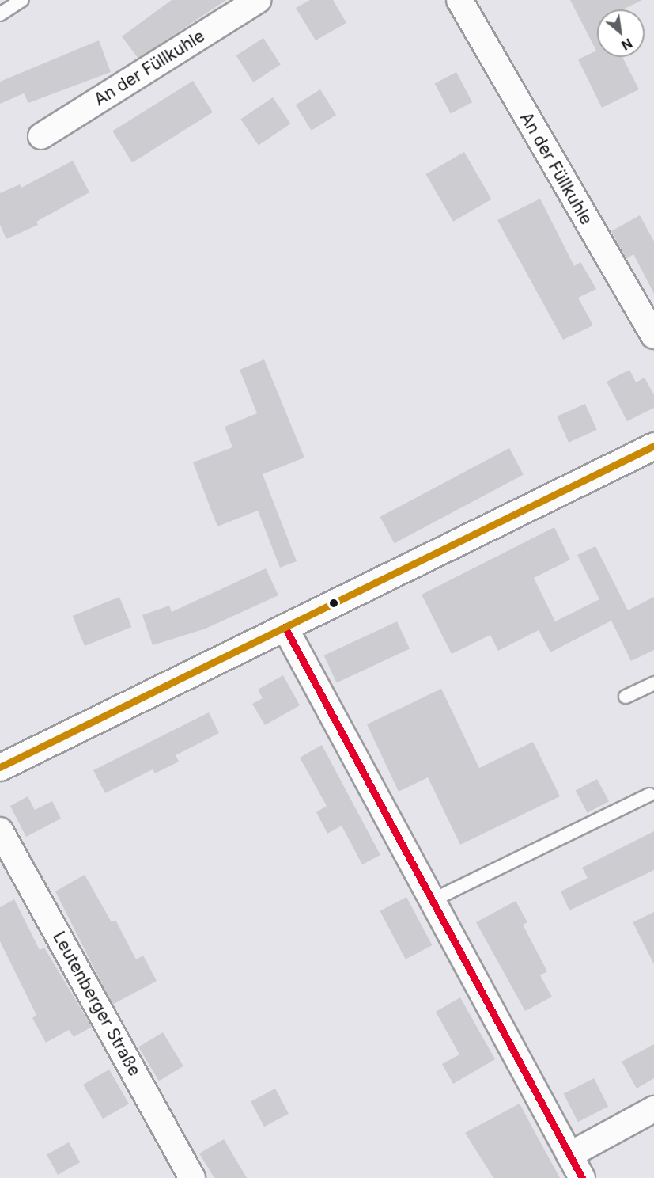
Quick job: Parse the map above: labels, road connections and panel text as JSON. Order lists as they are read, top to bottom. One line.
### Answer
{"streets":{"street":["An der Füllkuhle","Leutenberger Straße"]},"north":"bottom right"}
